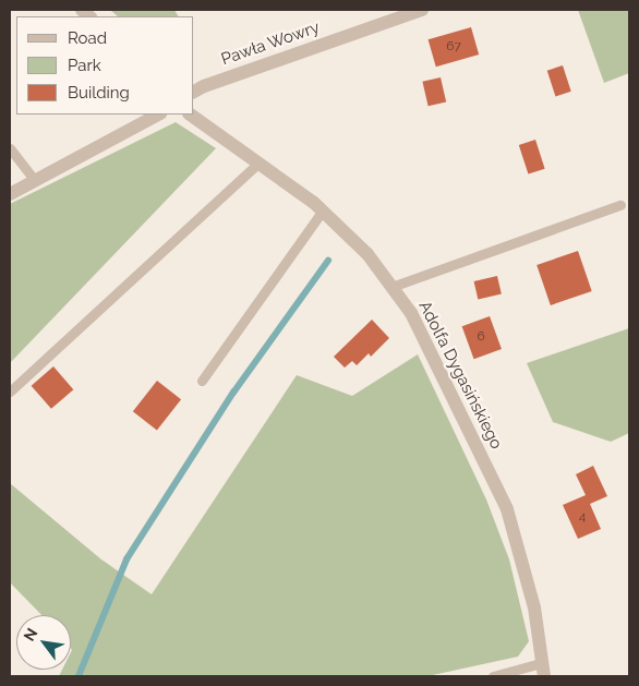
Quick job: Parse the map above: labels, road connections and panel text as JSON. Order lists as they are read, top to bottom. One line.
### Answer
{"streets":{"street":["Pawła Wowry","Adolfa Dygasińskiego"]},"house_numbers":["67","6","4"],"legend":["Road","Park","Building"],"north":"top left"}
